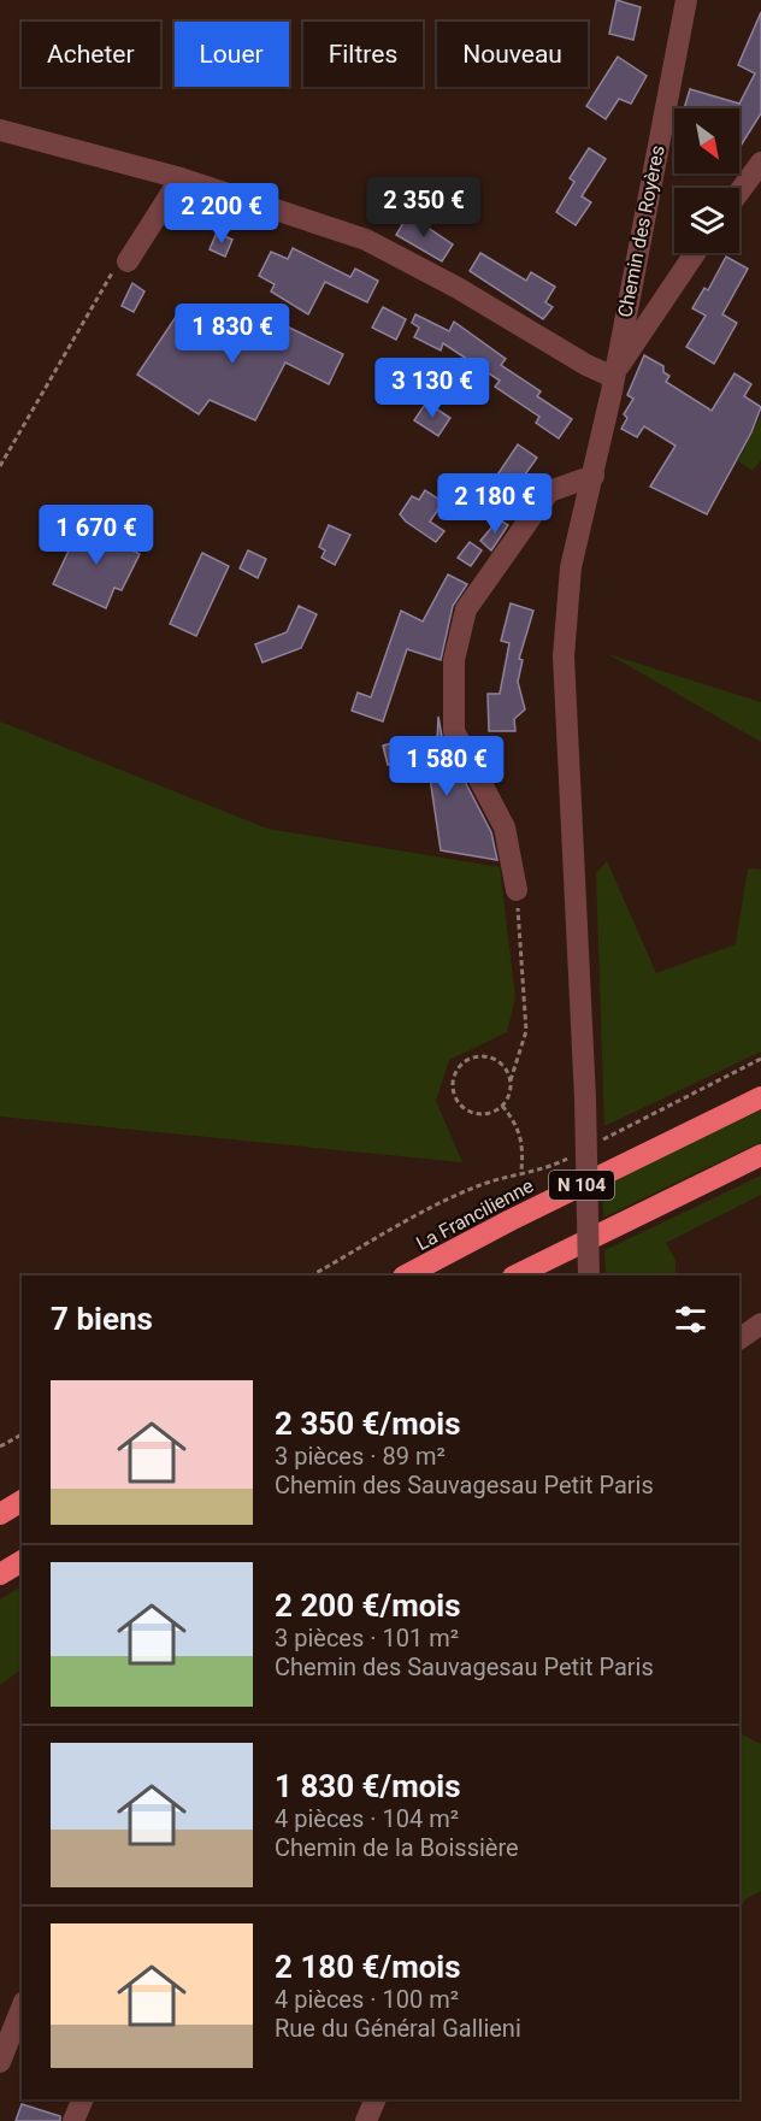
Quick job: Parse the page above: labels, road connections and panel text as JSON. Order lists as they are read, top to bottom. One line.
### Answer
{"streets":{"highway":["N 104","La Francilienne"],"street":["Chemin des Royères"]},"north":"bottom right","page":{"chip":["Acheter","Louer","Filtres","Nouveau"],"price":["2 350 €","2 200 €","1 830 €","3 130 €","2 180 €","1 670 €","1 580 €"],"heading":"7 biens","list":[{"name":"2 350 €/mois","note":"3 pièces · 89 m² · Chemin des Sauvagesau Petit Paris"},{"name":"2 200 €/mois","note":"3 pièces · 101 m² · Chemin des Sauvagesau Petit Paris"},{"name":"1 830 €/mois","note":"4 pièces · 104 m² · Chemin de la Boissière"},{"name":"2 180 €/mois","note":"4 pièces · 100 m² · Rue du Général Gallieni"}]}}
